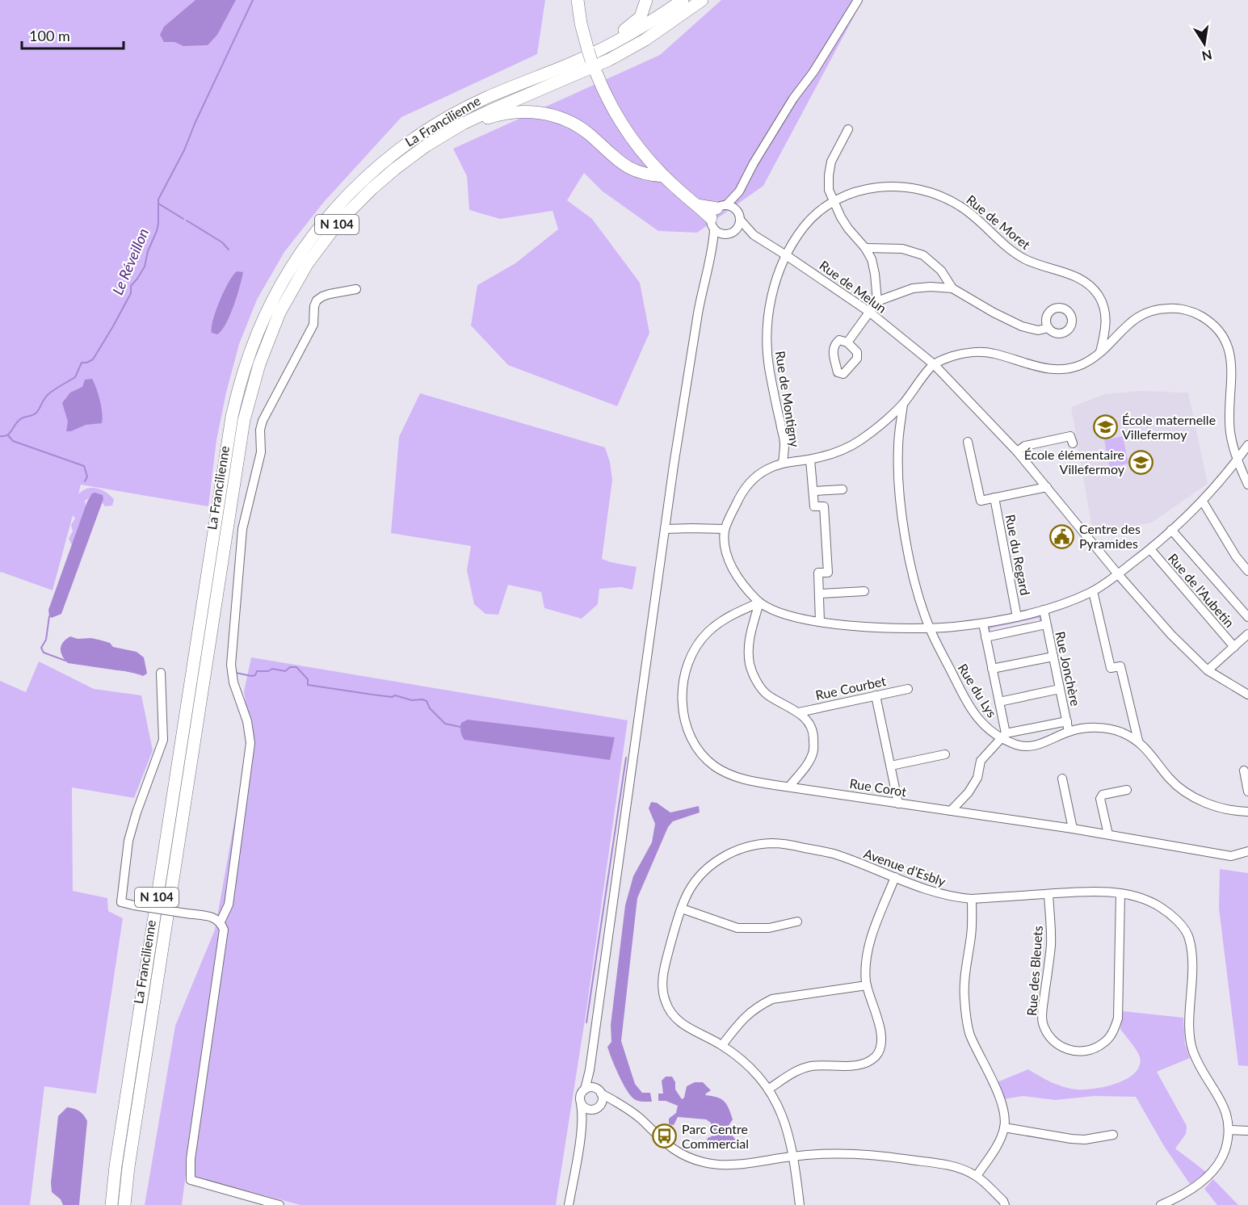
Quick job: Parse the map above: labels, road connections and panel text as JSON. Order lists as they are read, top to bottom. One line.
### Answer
{"streets":{"highway":["La Francilienne","N 104"],"street":["Rue de Moret","Rue de Melun","Rue de Montigny","Rue du Regard","Rue de l'Aubetin","Rue Jonchère","Rue Courbet","Rue du Lys","Rue Corot","Avenue d'Esbly","Rue des Bleuets"]},"crossings":[["Rue de Moret","Rue de Melun"],["Rue de Moret","Rue de Montigny"],["Rue de Melun","Rue de Montigny"],["Rue de Melun","Rue du Regard"],["Rue Jonchère","Rue du Lys"],["Avenue d'Esbly","Rue des Bleuets"]],"water":["Le Réveillon"],"places":{"school or university":["École maternelle Villefermoy","École élémentaire Villefermoy"],"public building":["Centre des Pyramides"],"bus stop":["Parc Centre Commercial"]},"scale_bar":"100 m","north":"bottom"}
